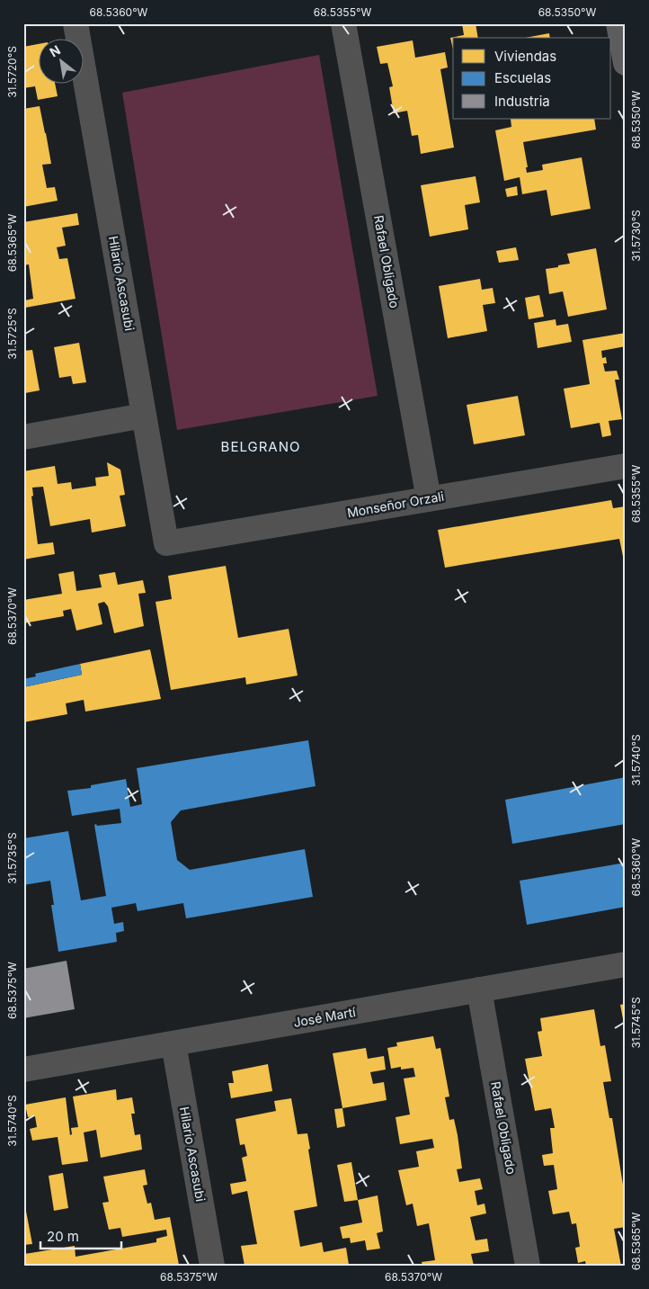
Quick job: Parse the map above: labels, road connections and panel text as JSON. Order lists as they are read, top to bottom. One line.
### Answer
{"streets":{"street":["Rafael Obligado","Hilario Ascasubi","Monseñor Orzali","José Martí"]},"crossings":[["Rafael Obligado","Monseñor Orzali"],["Rafael Obligado","José Martí"],["Hilario Ascasubi","Monseñor Orzali"],["Hilario Ascasubi","José Martí"]],"districts":["BELGRANO"],"legend":["Viviendas","Escuelas","Industria"],"scale_bar":"20 m","north":"top left","coordinates":["68.5360°W","68.5355°W","68.5350°W","31.5720°S","31.5730°S","68.5365°W","31.5725°S","68.5370°W","31.5740°S","31.5735°S","68.5375°W","31.5745°S"]}
